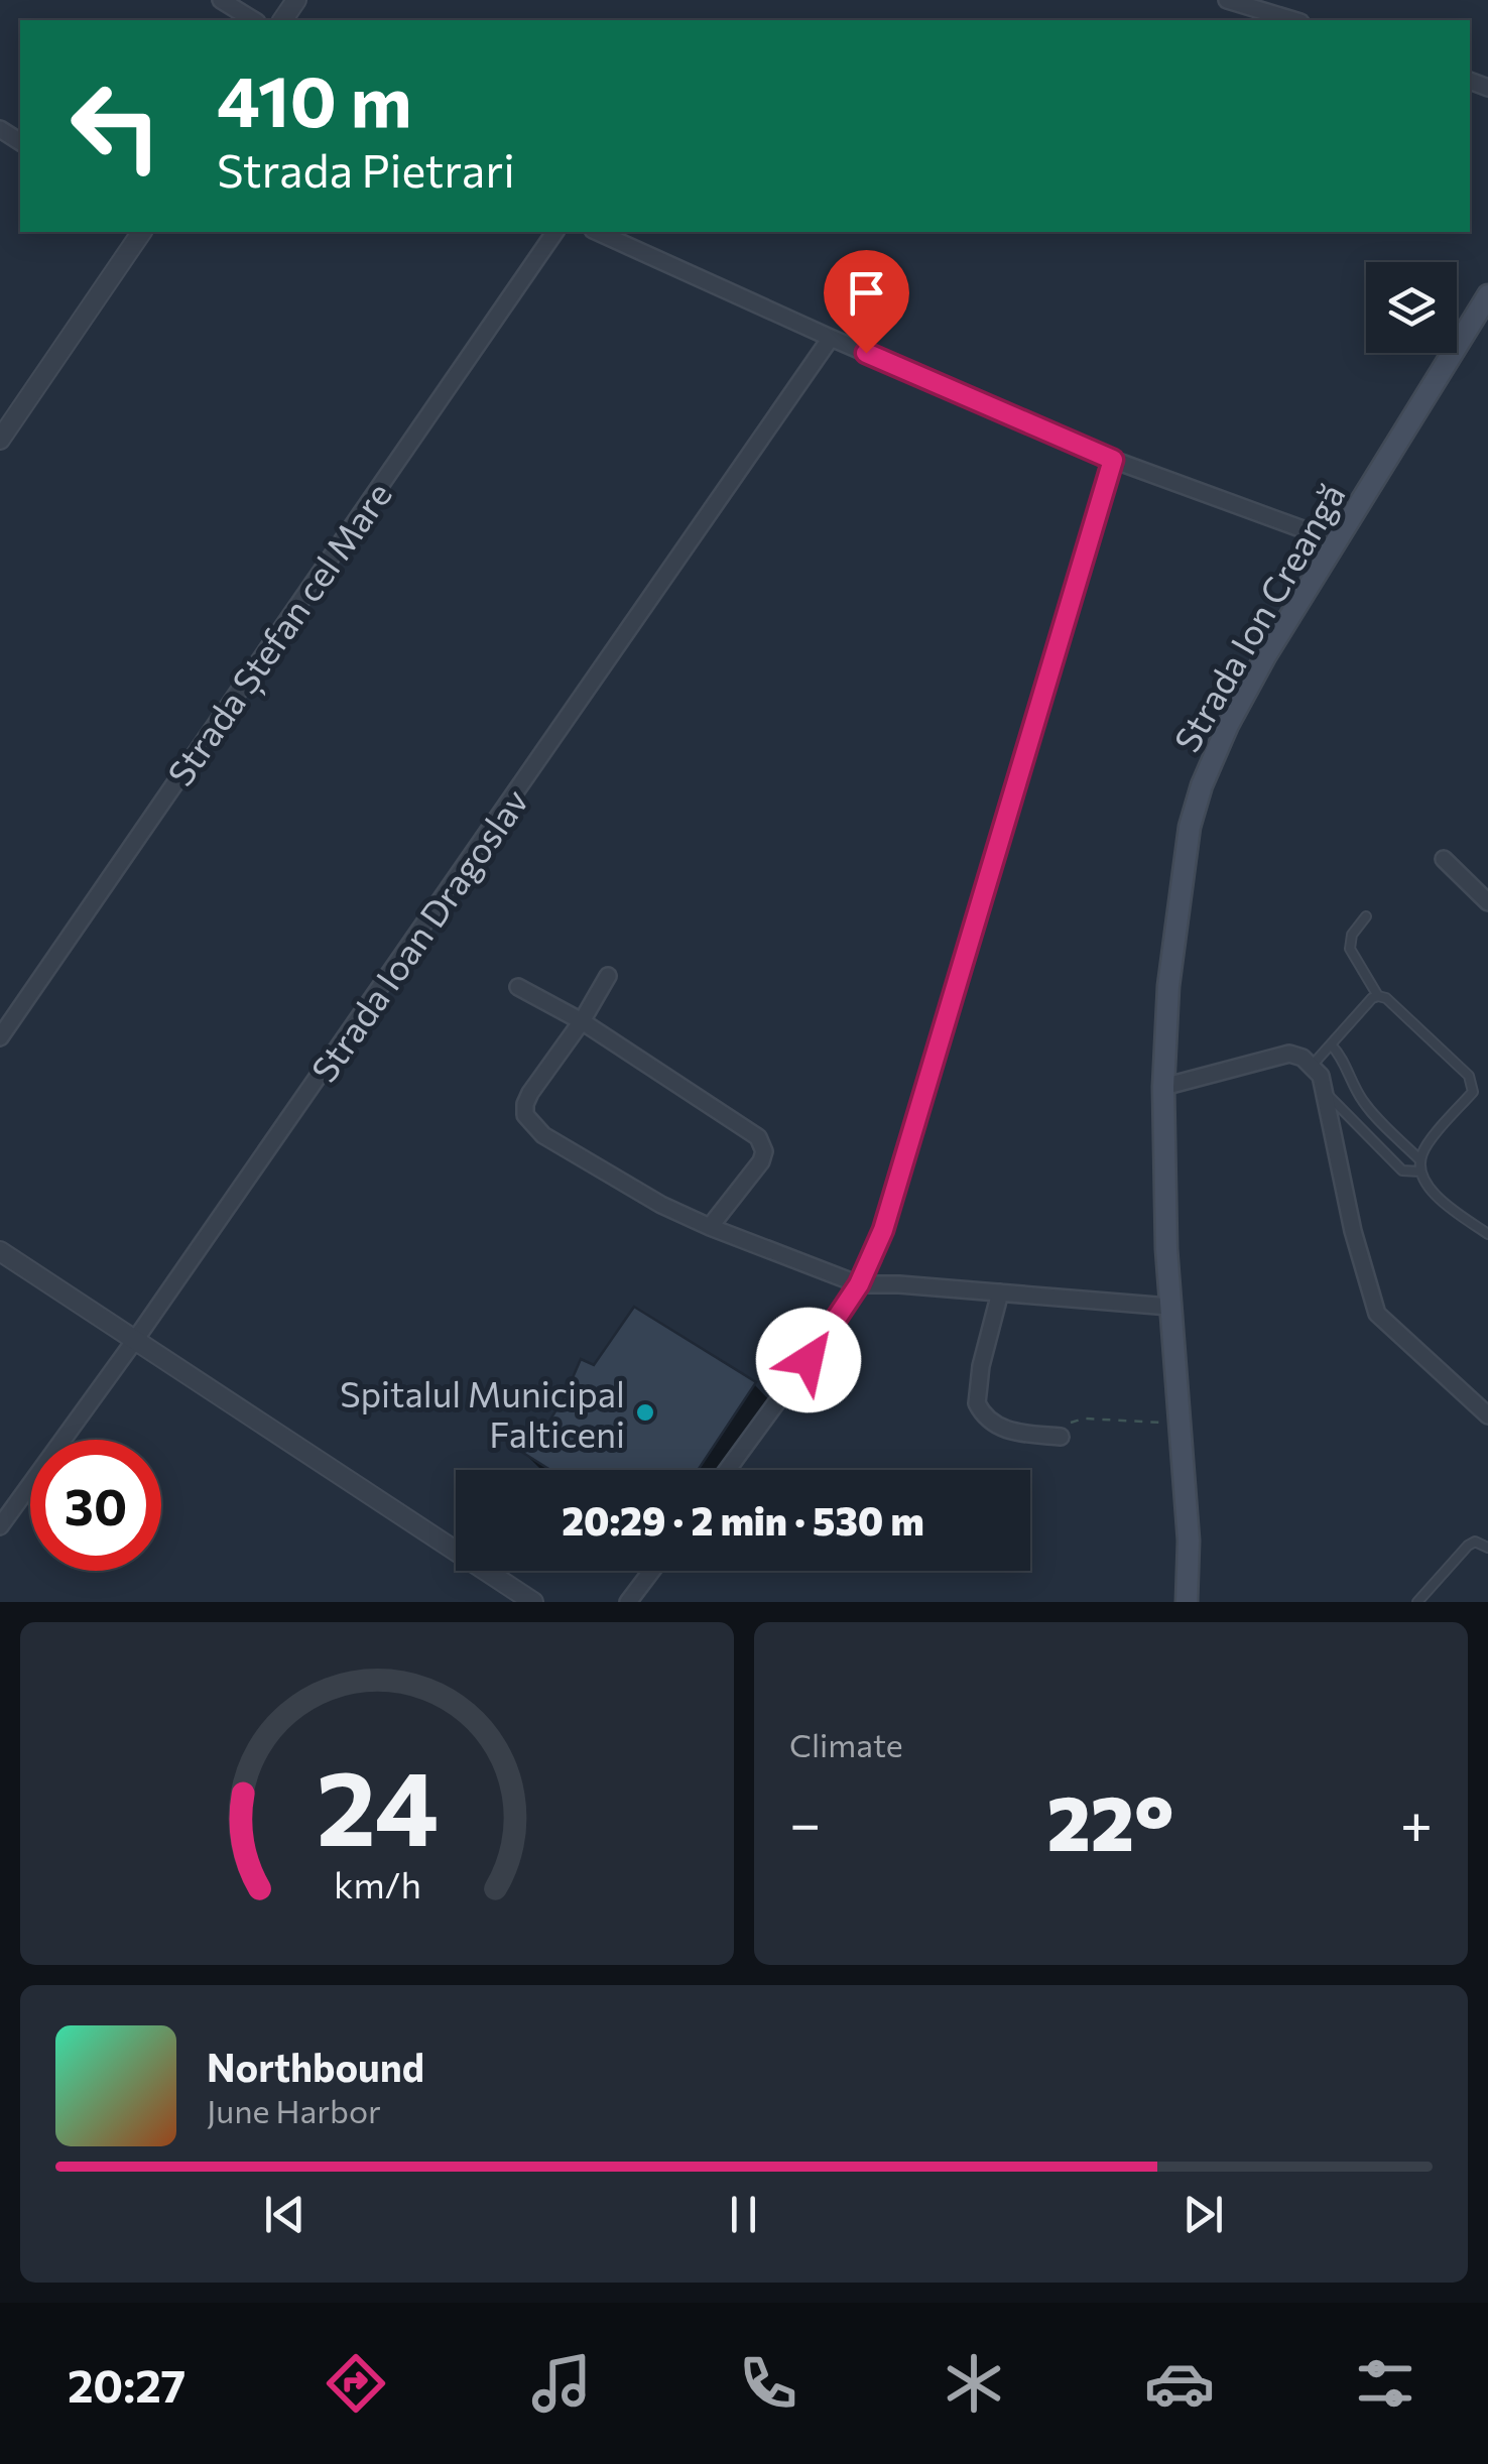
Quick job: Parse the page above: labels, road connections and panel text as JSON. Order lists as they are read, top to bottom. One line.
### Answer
{"streets":{"main road":["Strada Ion Creangă"],"street":["Strada Ștefan cel Mare","Strada Ioan Dragoslav"]},"places":["Spitalul Municipal Falticeni"],"page":{"turn":["410 m","Strada Pietrari"],"limit":"30","trip":"20:29 · 2 min · 530 m","tile":"Climate","heat":["−","22°","+"],"song":["Northbound","June Harbor"],"tabs":"20:27","gauge":["24","km/h"]}}
